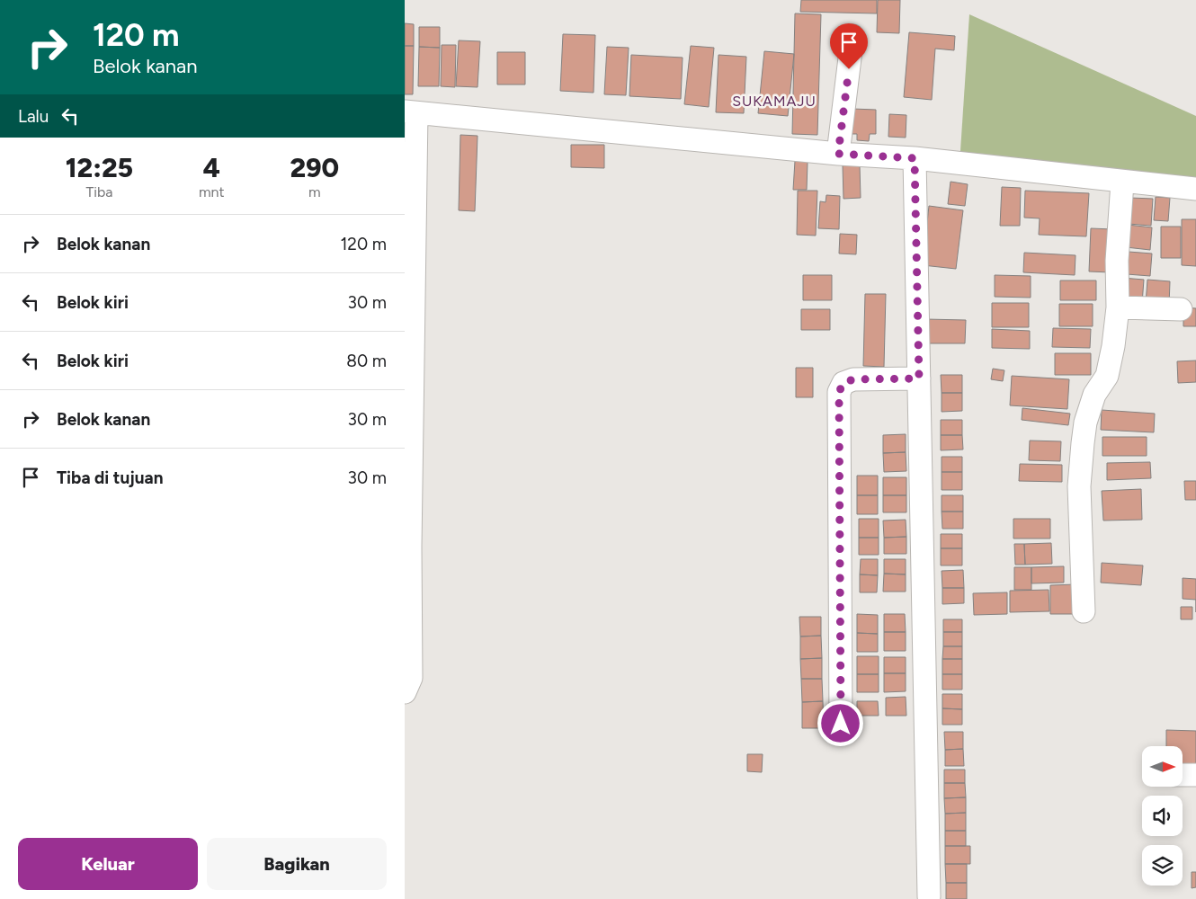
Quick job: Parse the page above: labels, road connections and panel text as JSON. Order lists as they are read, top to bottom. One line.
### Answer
{"districts":["SUKAMAJU"],"north":"right","page":{"turn":["120 m","Belok kanan"],"then":"Lalu","eta":["12:25","Tiba","4","mnt","290","m"],"list":[{"name":"Belok kanan","value":"120 m"},{"name":"Belok kiri","value":"30 m"},{"name":"Belok kiri","value":"80 m"},{"name":"Belok kanan","value":"30 m"},{"name":"Tiba di tujuan","value":"30 m"}],"buttons":["Keluar","Bagikan"]}}
